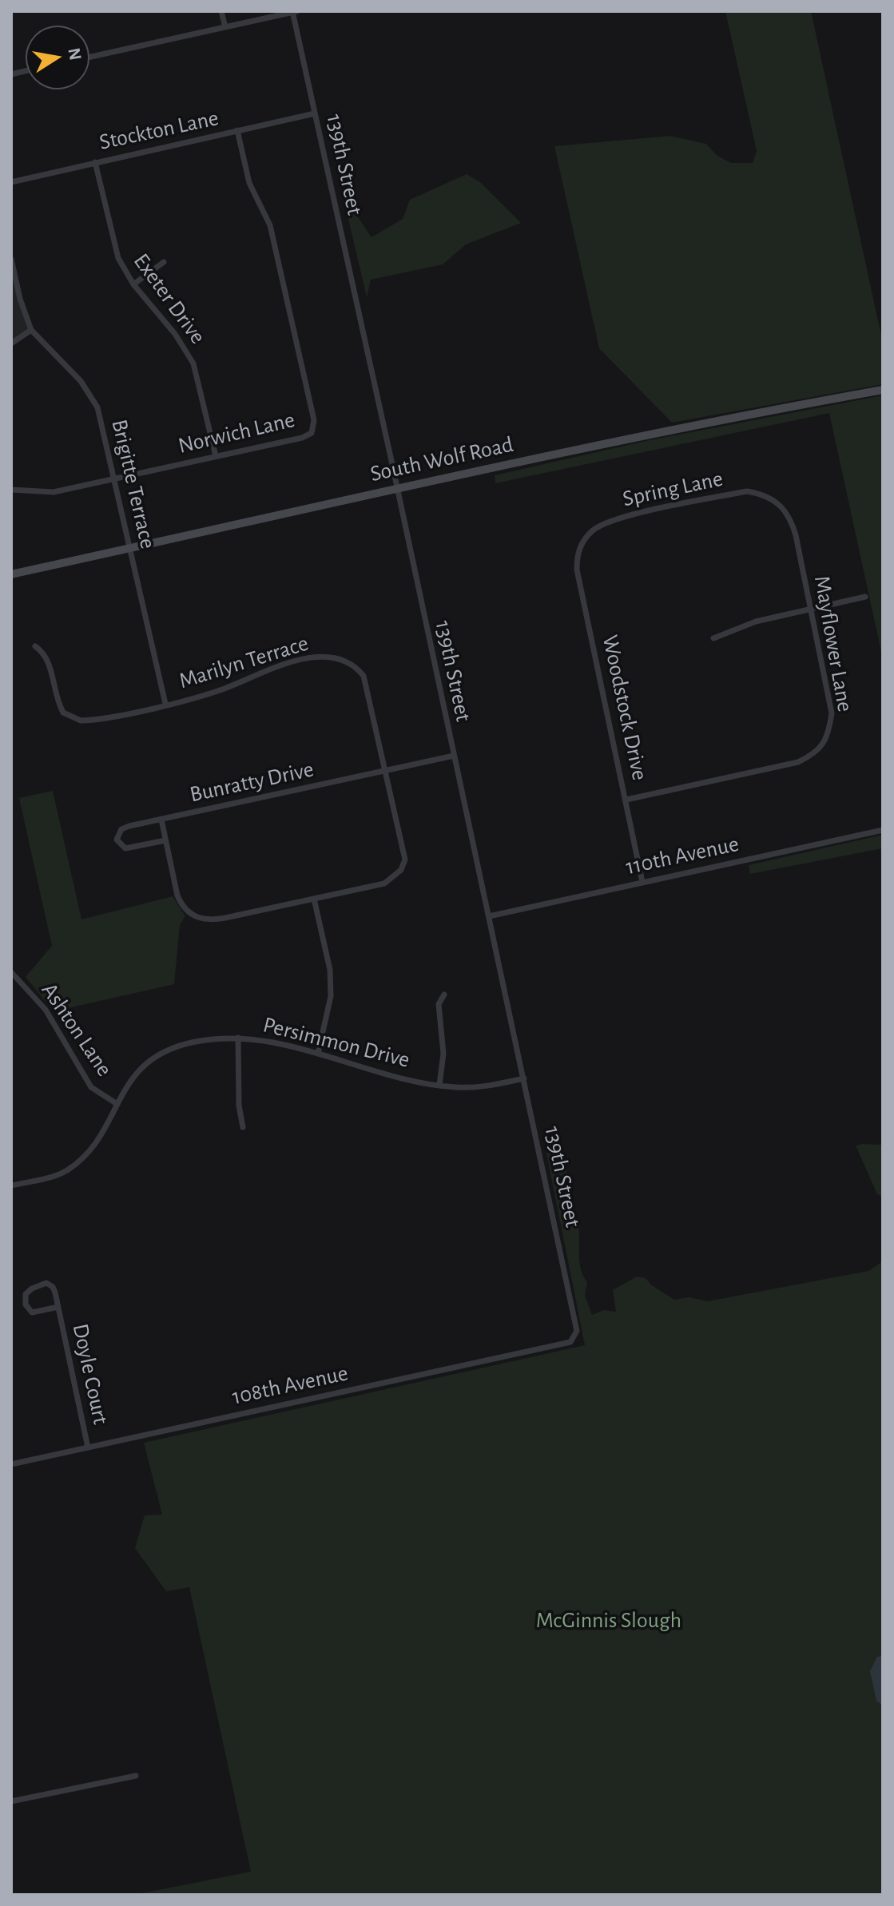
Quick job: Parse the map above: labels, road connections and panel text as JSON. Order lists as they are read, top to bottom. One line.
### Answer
{"streets":{"main road":["South Wolf Road"],"street":["Stockton Lane","139th Street","Exeter Drive","Norwich Lane","Brigitte Terrace","Spring Lane","Mayflower Lane","Marilyn Terrace","Woodstock Drive","Bunratty Drive","110th Avenue","Ashton Lane","Persimmon Drive","Doyle Court","108th Avenue"]},"crossings":[["Stockton Lane","139th Street"],["Stockton Lane","Exeter Drive"],["Stockton Lane","Norwich Lane"],["139th Street","South Wolf Road"],["139th Street","Bunratty Drive"],["139th Street","110th Avenue"],["139th Street","Persimmon Drive"],["139th Street","108th Avenue"],["Exeter Drive","Norwich Lane"],["Norwich Lane","Brigitte Terrace"],["South Wolf Road","Brigitte Terrace"],["Brigitte Terrace","Marilyn Terrace"],["Spring Lane","Mayflower Lane"],["Spring Lane","Woodstock Drive"],["Mayflower Lane","Woodstock Drive"],["Marilyn Terrace","Bunratty Drive"],["Woodstock Drive","110th Avenue"],["Ashton Lane","Persimmon Drive"],["Doyle Court","108th Avenue"]],"parks":["McGinnis Slough"],"north":"right"}
